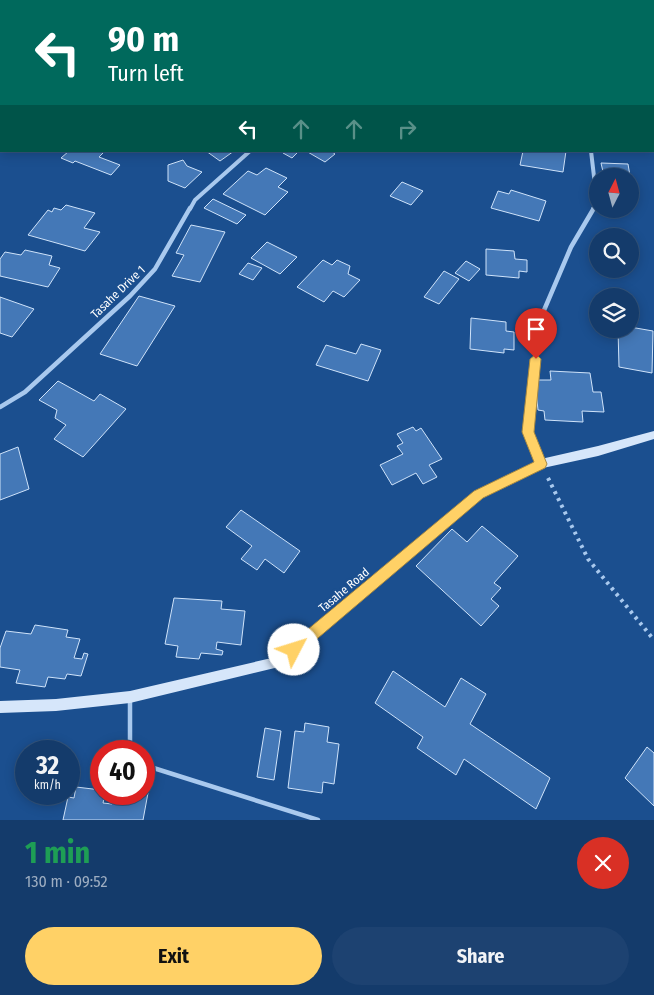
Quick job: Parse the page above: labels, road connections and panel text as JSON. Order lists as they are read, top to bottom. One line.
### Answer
{"streets":{"street":["Tasahe Drive 1","Tasahe Road"]},"north":"top","page":{"turn":["90 m","Turn left"],"speed":"32 km/h","limit":"40","heading":["1 min","130 m · 09:52"],"buttons":["Exit","Share"]}}
